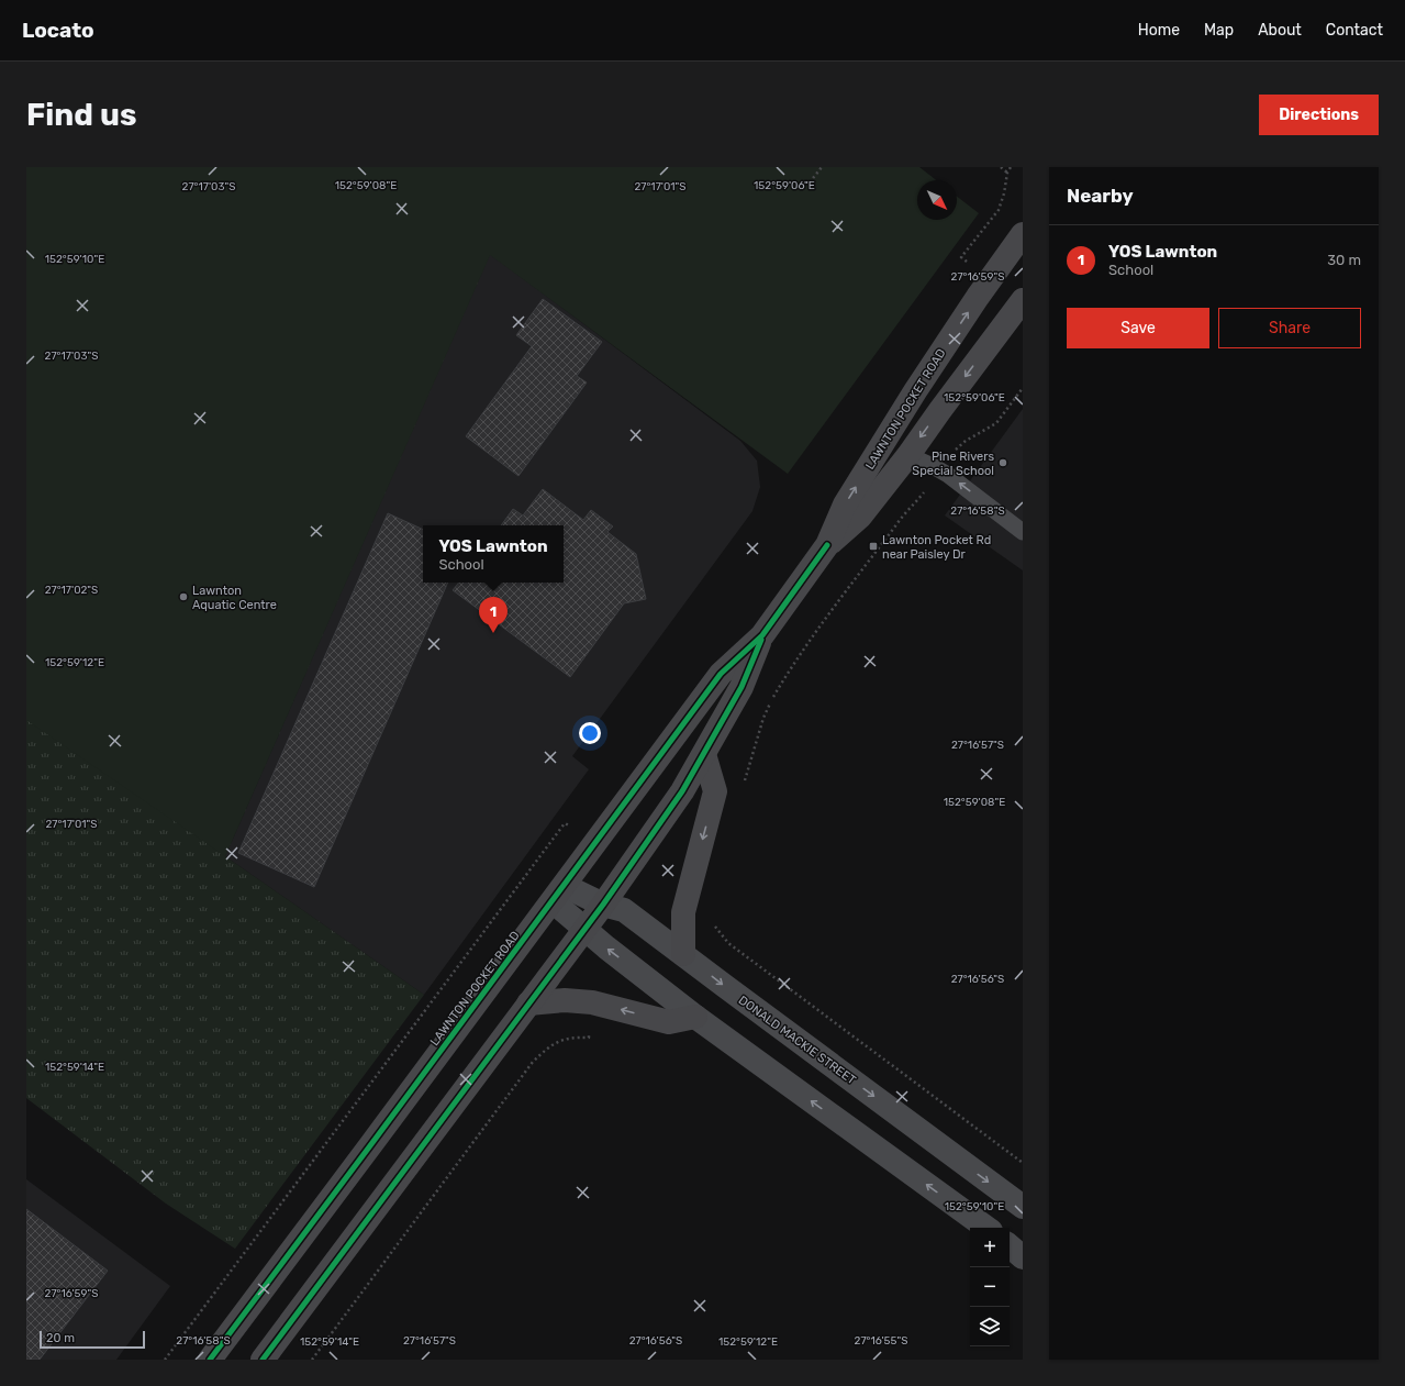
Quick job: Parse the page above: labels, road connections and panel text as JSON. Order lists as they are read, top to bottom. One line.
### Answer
{"streets":{"main road":["LAWNTON POCKET ROAD"],"street":["DONALD MACKIE STREET"]},"crossings":[["LAWNTON POCKET ROAD","DONALD MACKIE STREET"]],"places":{"other":["Pine Rivers Special School","Lawnton Aquatic Centre"],"transit":["Lawnton Pocket Rd near Paisley Dr"]},"scale_bar":"20 m","north":"bottom right","page":{"header":"Locato","nav":["Home","Map","About","Contact"],"buttons":["Directions",["Save","Share"]],"title":"Find us","heading":"Nearby","list":[{"mark":"1","name":"YOS Lawnton","note":"School","value":"30 m"}],"popup":["YOS Lawnton","School"],"pins":"1","map_buttons":["+","−"],"scale":"20 m"},"coordinates":["152°59'08\"E","152°59'06\"E","27°17'03\"S","27°17'01\"S","152°59'10\"E","27°16'59\"S","27°16'58\"S","27°17'02\"S","152°59'12\"E","27°16'57\"S","27°16'56\"S","152°59'14\"E","27°16'55\"S"]}
